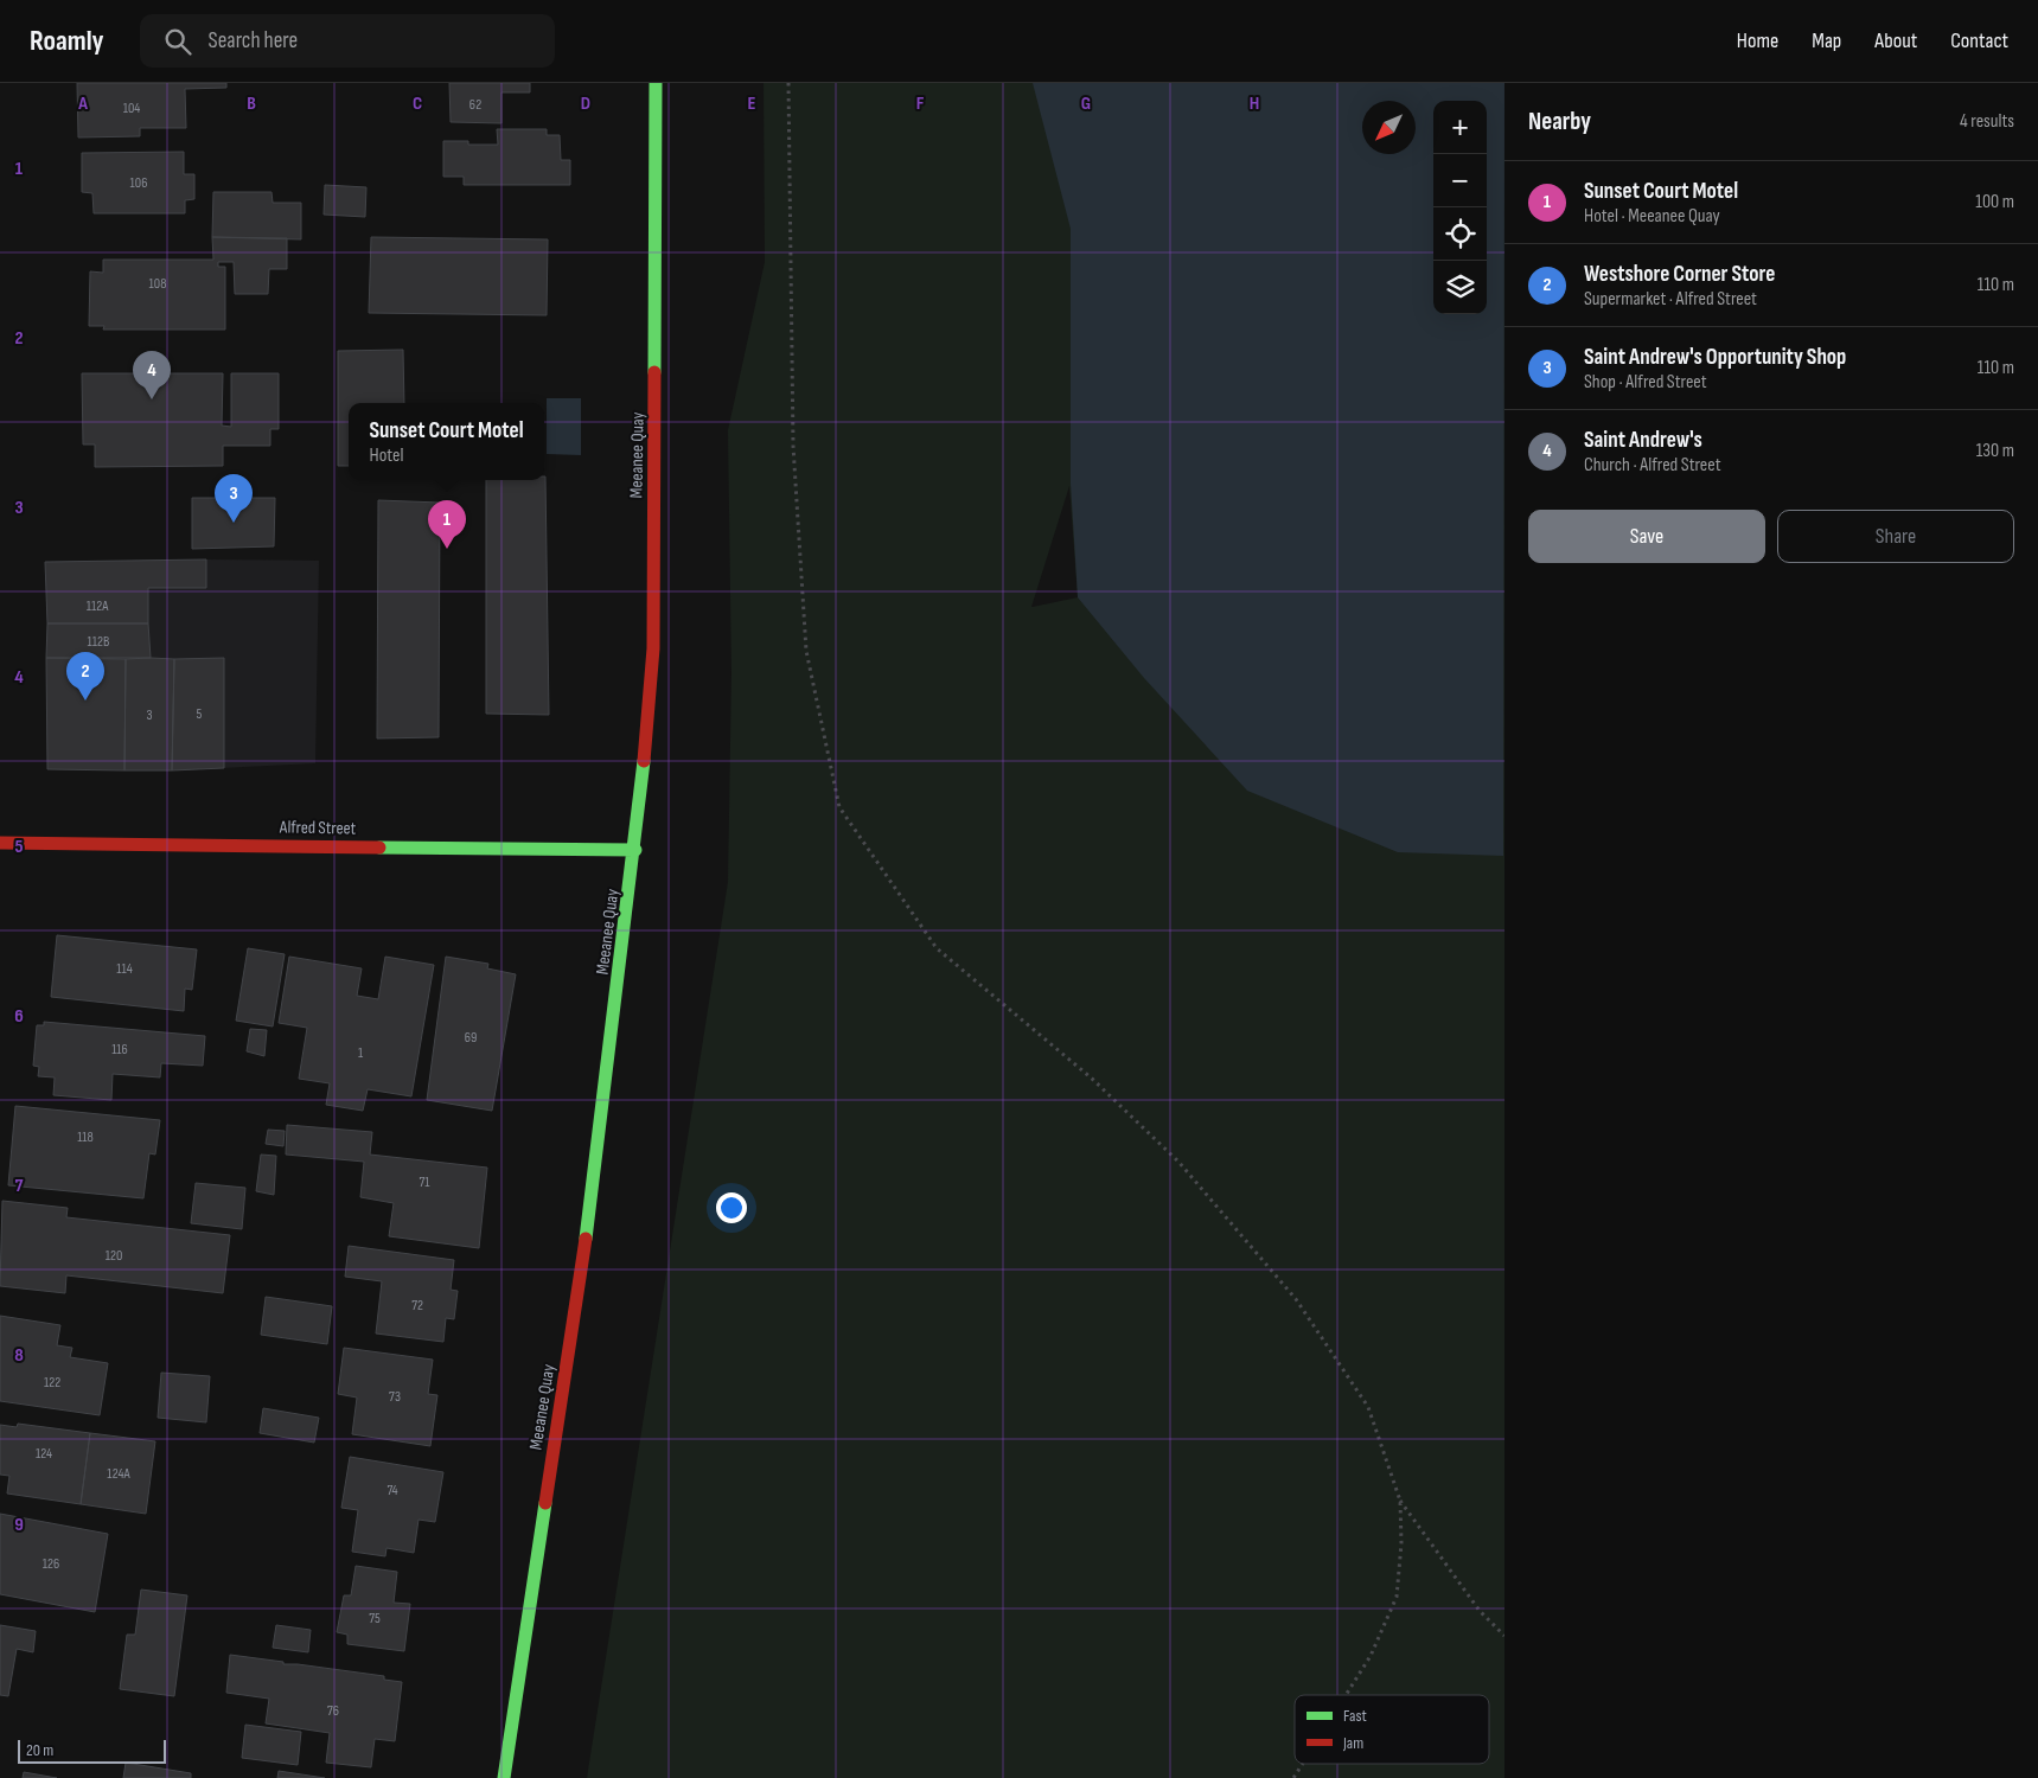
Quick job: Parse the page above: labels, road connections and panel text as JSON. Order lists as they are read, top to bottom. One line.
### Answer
{"streets":{"main road":["Meeanee Quay","Alfred Street"]},"crossings":[["Meeanee Quay","Alfred Street"]],"house_numbers":["62","104","106","108","112A","112B","5","3","114","69","116","1","118","71","120","72","122","73","124","124A","74","126","75","76"],"legend":["Fast","Jam"],"scale_bar":"20 m","north":"bottom left","page":{"header":"Roamly","search":"Search here","nav":["Home","Map","About","Contact"],"heading":["Nearby","4 results"],"map_buttons":["+","−"],"list":[{"mark":"1","name":"Sunset Court Motel","note":"Hotel · Meeanee Quay","value":"100 m"},{"mark":"2","name":"Westshore Corner Store","note":"Supermarket · Alfred Street","value":"110 m"},{"mark":"3","name":"Saint Andrew's Opportunity Shop","note":"Shop · Alfred Street","value":"110 m"},{"mark":"4","name":"Saint Andrew's","note":"Church · Alfred Street","value":"130 m"}],"pins":["4","3","1","2"],"popup":["Sunset Court Motel","Hotel"],"buttons":["Save","Share"],"scale":"20 m"},"grid":{"columns":["A","B","C","D","E","F","G","H"],"rows":["1","2","3","4","5","6","7","8","9"]}}
